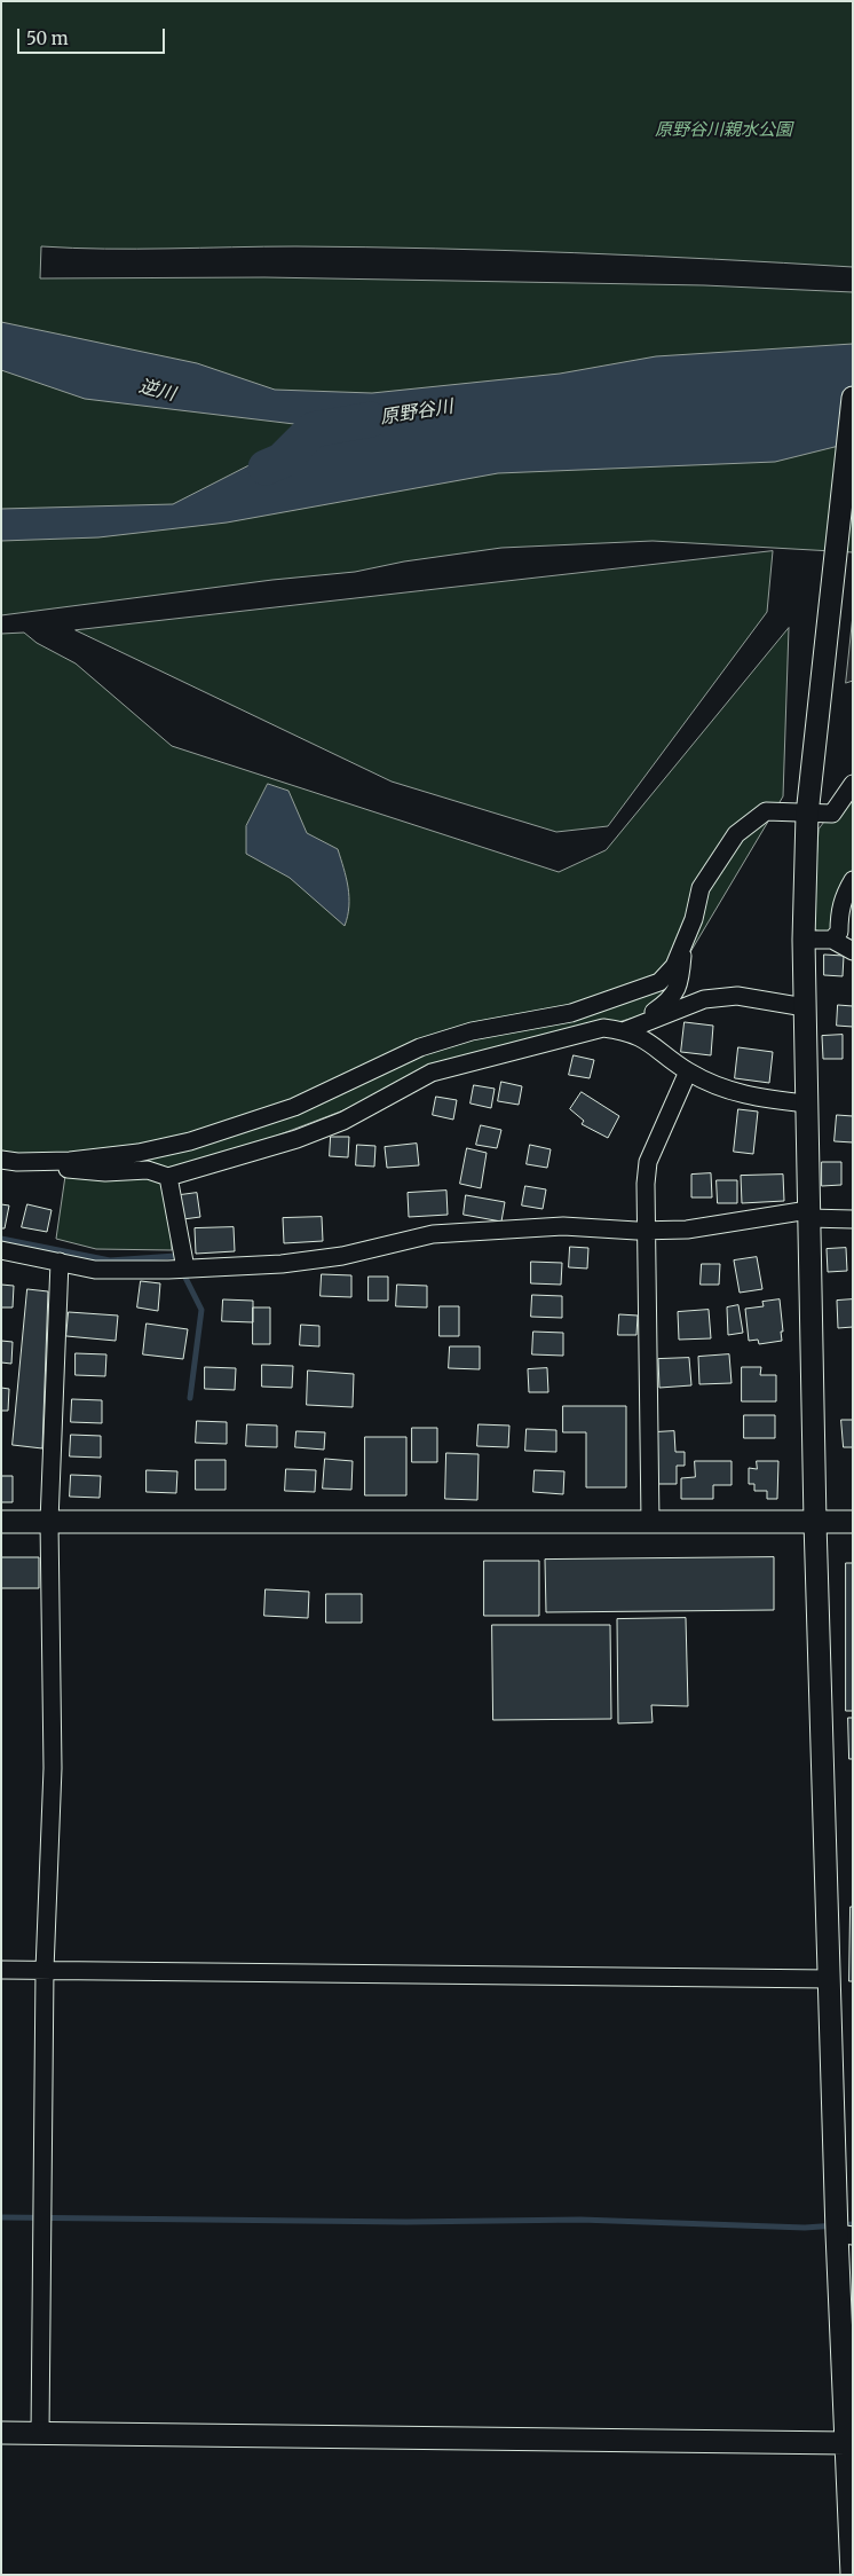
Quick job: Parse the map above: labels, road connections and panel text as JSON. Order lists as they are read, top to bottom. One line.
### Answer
{"water":["逆川","原野谷川"],"parks":["原野谷川親水公園"],"scale_bar":"50 m"}
